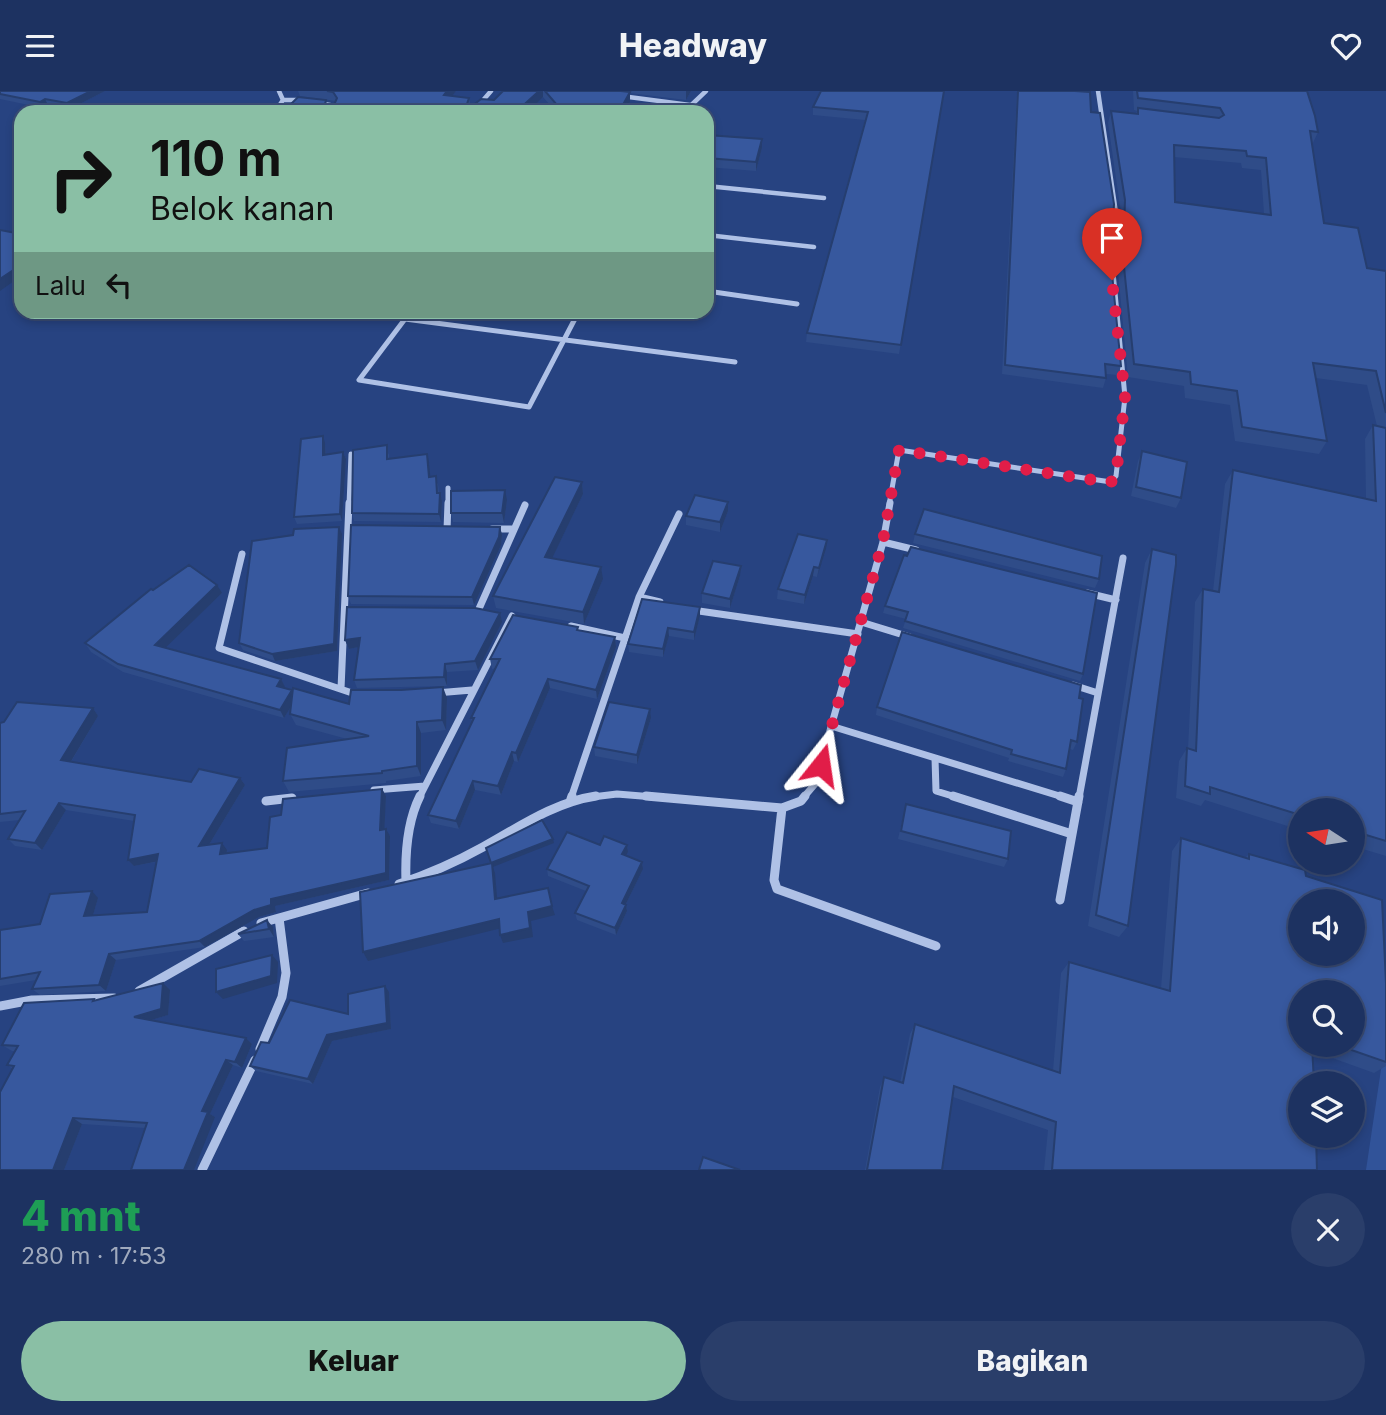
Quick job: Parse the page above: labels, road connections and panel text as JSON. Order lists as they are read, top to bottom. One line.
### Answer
{"north":"left","page":{"header":"Headway","turn":["110 m","Belok kanan"],"then":"Lalu","heading":["4 mnt","280 m · 17:53"],"buttons":["Keluar","Bagikan"]}}
